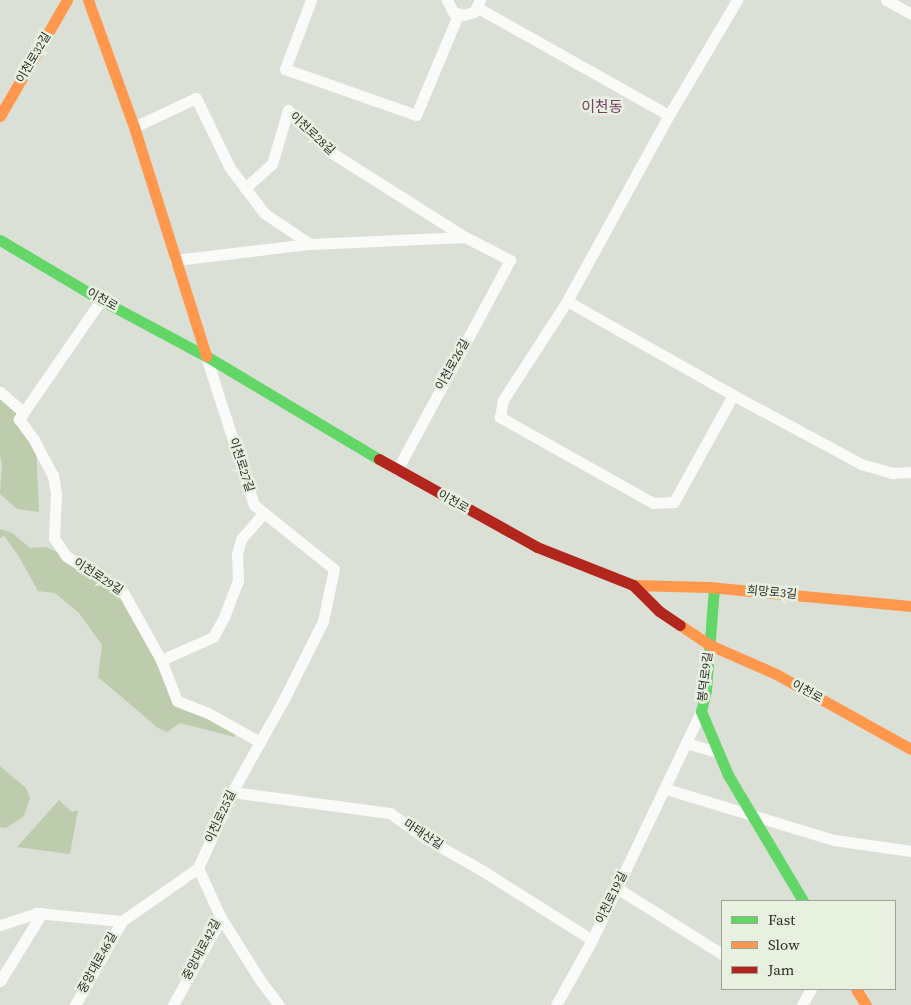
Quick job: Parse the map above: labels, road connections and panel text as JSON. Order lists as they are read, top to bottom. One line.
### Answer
{"streets":{"street":["이천로32길","이천로28길","이천로","이천로26길","이천로27길","이천로29길","희망로3길","봉덕로9길","이천로25길","마태산길","이천로19길","중앙대로42길","중앙대로46길"]},"crossings":[["이천로28길","이천로26길"],["이천로","이천로26길"],["이천로","이천로27길"],["이천로","희망로3길"],["이천로","봉덕로9길"],["이천로27길","이천로25길"],["이천로29길","이천로25길"],["희망로3길","봉덕로9길"],["봉덕로9길","이천로19길"],["이천로25길","마태산길"],["이천로25길","중앙대로42길"],["마태산길","이천로19길"]],"districts":["이천동"],"legend":["Fast","Slow","Jam"]}
